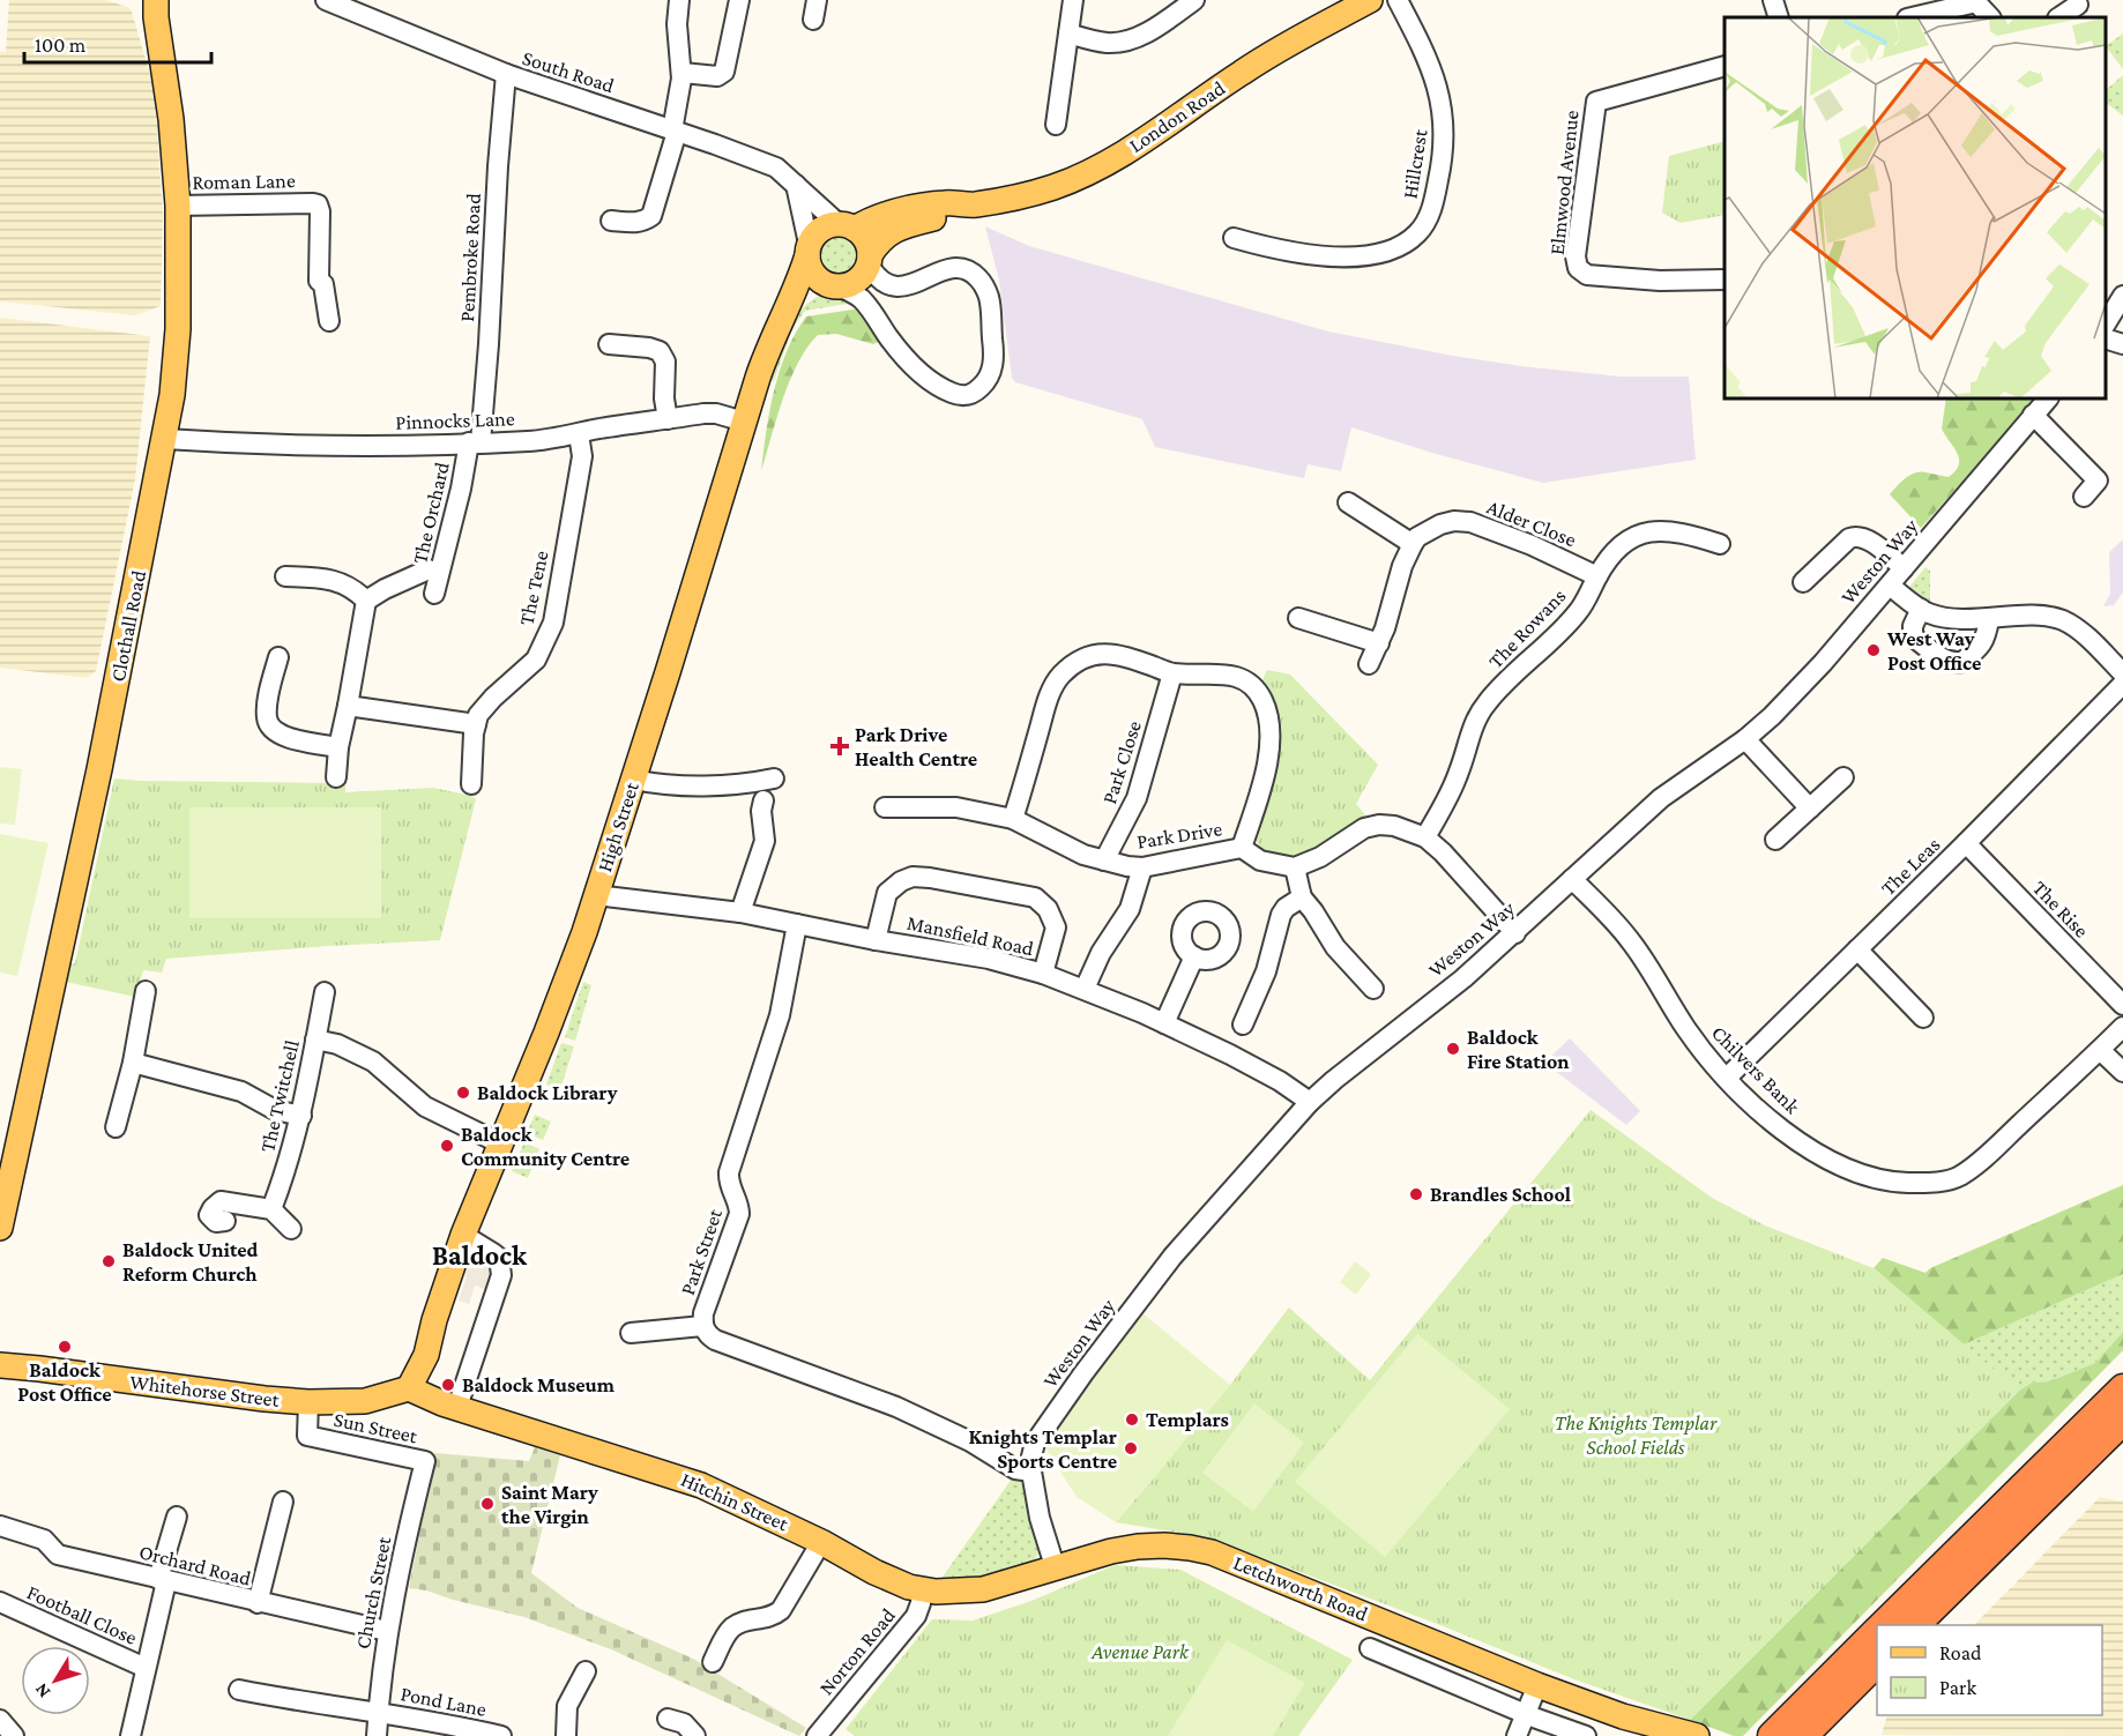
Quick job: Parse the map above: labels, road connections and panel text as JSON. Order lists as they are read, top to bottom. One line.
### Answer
{"streets":{"main road":["London Road","Clothall Road","High Street","Whitehorse Street","Hitchin Street","Letchworth Road"],"street":["South Road","Hillcrest","Roman Lane","Elmwood Avenue","Pembroke Road","Pinnocks Lane","The Orchard","Alder Close","Weston Way","The Tene","The Rowans","Park Close","Park Drive","The Leas","The Rise","Mansfield Road","Chilvers Bank","The Twitchell","Park Street","Sun Street","Orchard Road","Church Street","Football Close","Norton Road","Pond Lane"]},"crossings":[["South Road","London Road"],["South Road","Pembroke Road"],["South Road","High Street"],["London Road","High Street"],["Roman Lane","Clothall Road"],["Pembroke Road","Pinnocks Lane"],["Pembroke Road","The Orchard"],["Pinnocks Lane","The Orchard"],["Pinnocks Lane","The Tene"],["Pinnocks Lane","Clothall Road"],["Pinnocks Lane","High Street"],["Alder Close","The Rowans"],["Weston Way","Mansfield Road"],["Weston Way","Chilvers Bank"],["Weston Way","Park Street"],["Weston Way","Hitchin Street"],["Weston Way","Letchworth Road"],["Park Close","Park Drive"],["High Street","Mansfield Road"],["High Street","Whitehorse Street"],["High Street","Hitchin Street"],["The Leas","The Rise"],["The Leas","Chilvers Bank"],["Mansfield Road","Park Street"],["Whitehorse Street","Sun Street"],["Whitehorse Street","Hitchin Street"],["Sun Street","Church Street"],["Hitchin Street","Letchworth Road"],["Hitchin Street","Norton Road"],["Orchard Road","Church Street"],["Church Street","Pond Lane"]],"districts":["Baldock"],"parks":["The Knights Templar School Fields","Avenue Park"],"places":{"other":["West Way Post Office","Baldock Fire Station","Baldock Library","Baldock Community Centre","Brandles School","Baldock United Reform Church","Baldock Post Office","Baldock Museum","Templars","Knights Templar Sports Centre","Saint Mary the Virgin"],"health":["Park Drive Health Centre"]},"legend":["Road","Park"],"scale_bar":"100 m","north":"bottom left"}
